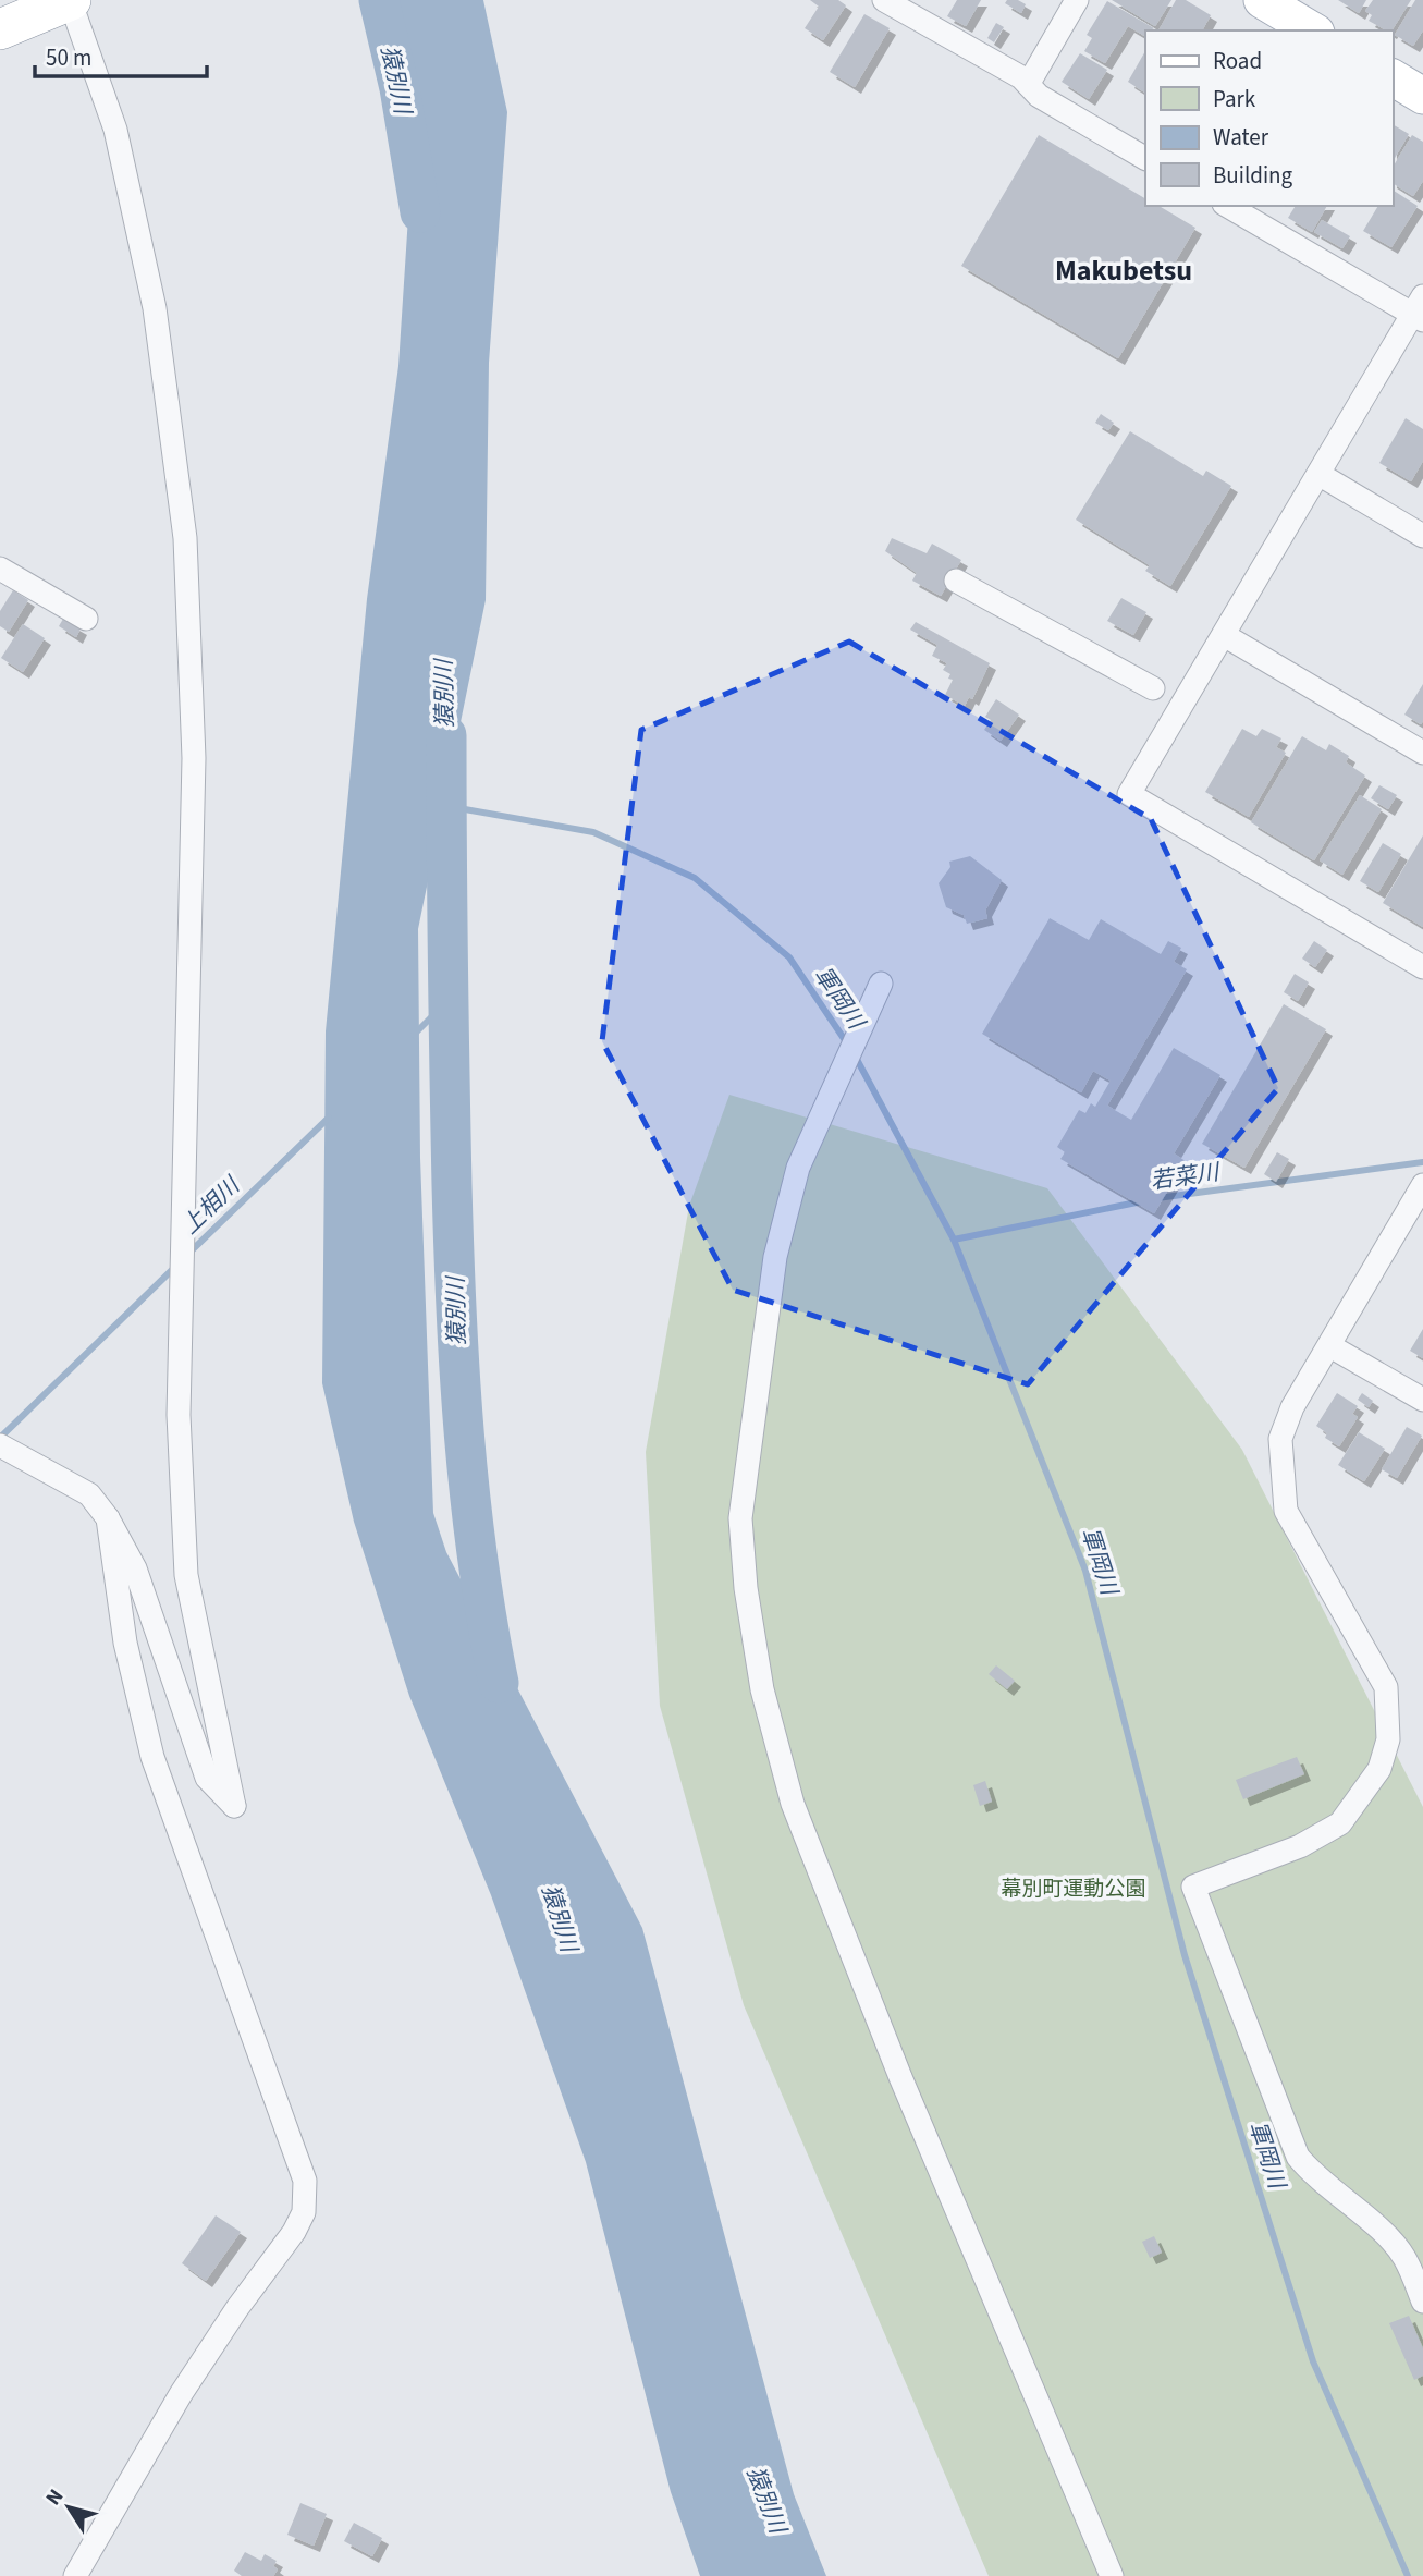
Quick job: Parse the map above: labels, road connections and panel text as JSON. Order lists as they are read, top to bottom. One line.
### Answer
{"districts":["Makubetsu"],"water":["猿別川","軍岡川","若菜川","上相川"],"parks":["幕別町運動公園"],"legend":["Road","Park","Water","Building"],"scale_bar":"50 m","north":"top left"}
